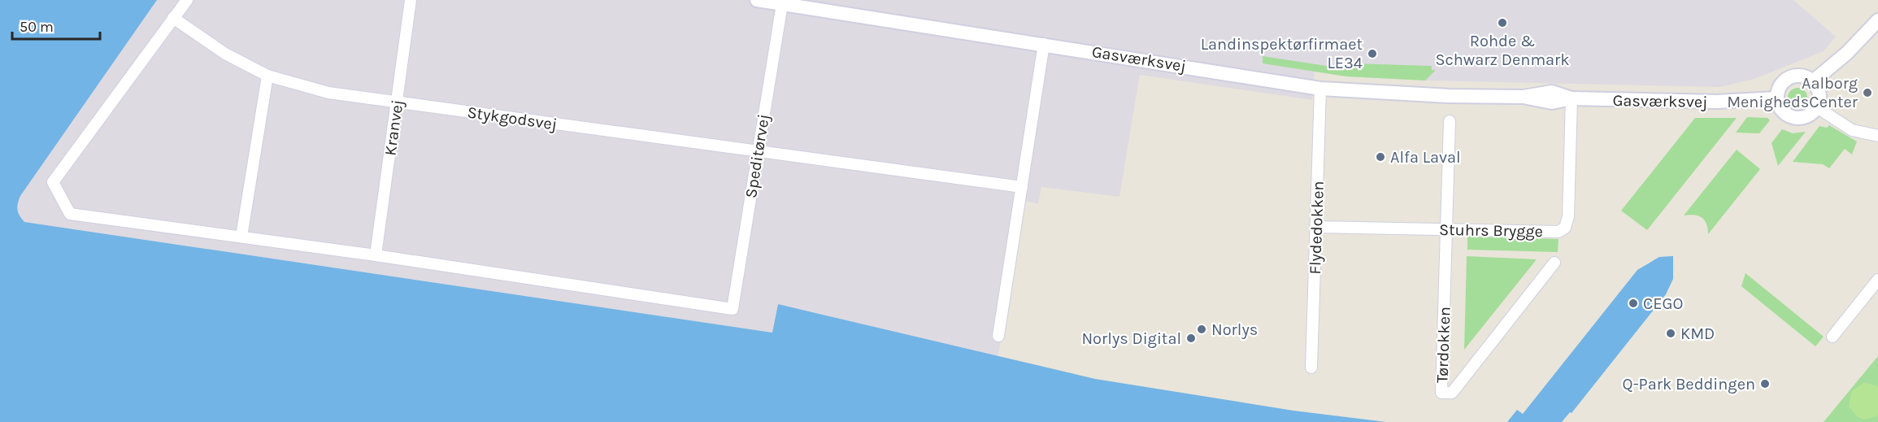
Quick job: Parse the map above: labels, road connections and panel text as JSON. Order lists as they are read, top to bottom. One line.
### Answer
{"streets":{"street":["Gasværksvej","Stykgodsvej","Kranvej","Speditørvej","Flydedokken","Stuhrs Brygge","Tørdokken"]},"crossings":[["Gasværksvej","Speditørvej"],["Gasværksvej","Flydedokken"],["Gasværksvej","Stuhrs Brygge"],["Stykgodsvej","Kranvej"],["Stykgodsvej","Speditørvej"],["Kranvej","Speditørvej"],["Flydedokken","Stuhrs Brygge"],["Stuhrs Brygge","Tørdokken"]],"places":["Rohde & Schwarz Denmark","Landinspektørfirmaet LE34","Aalborg MenighedsCenter","Alfa Laval","CEGO","Norlys","KMD","Norlys Digital","Q-Park Beddingen"],"scale_bar":"50 m"}
